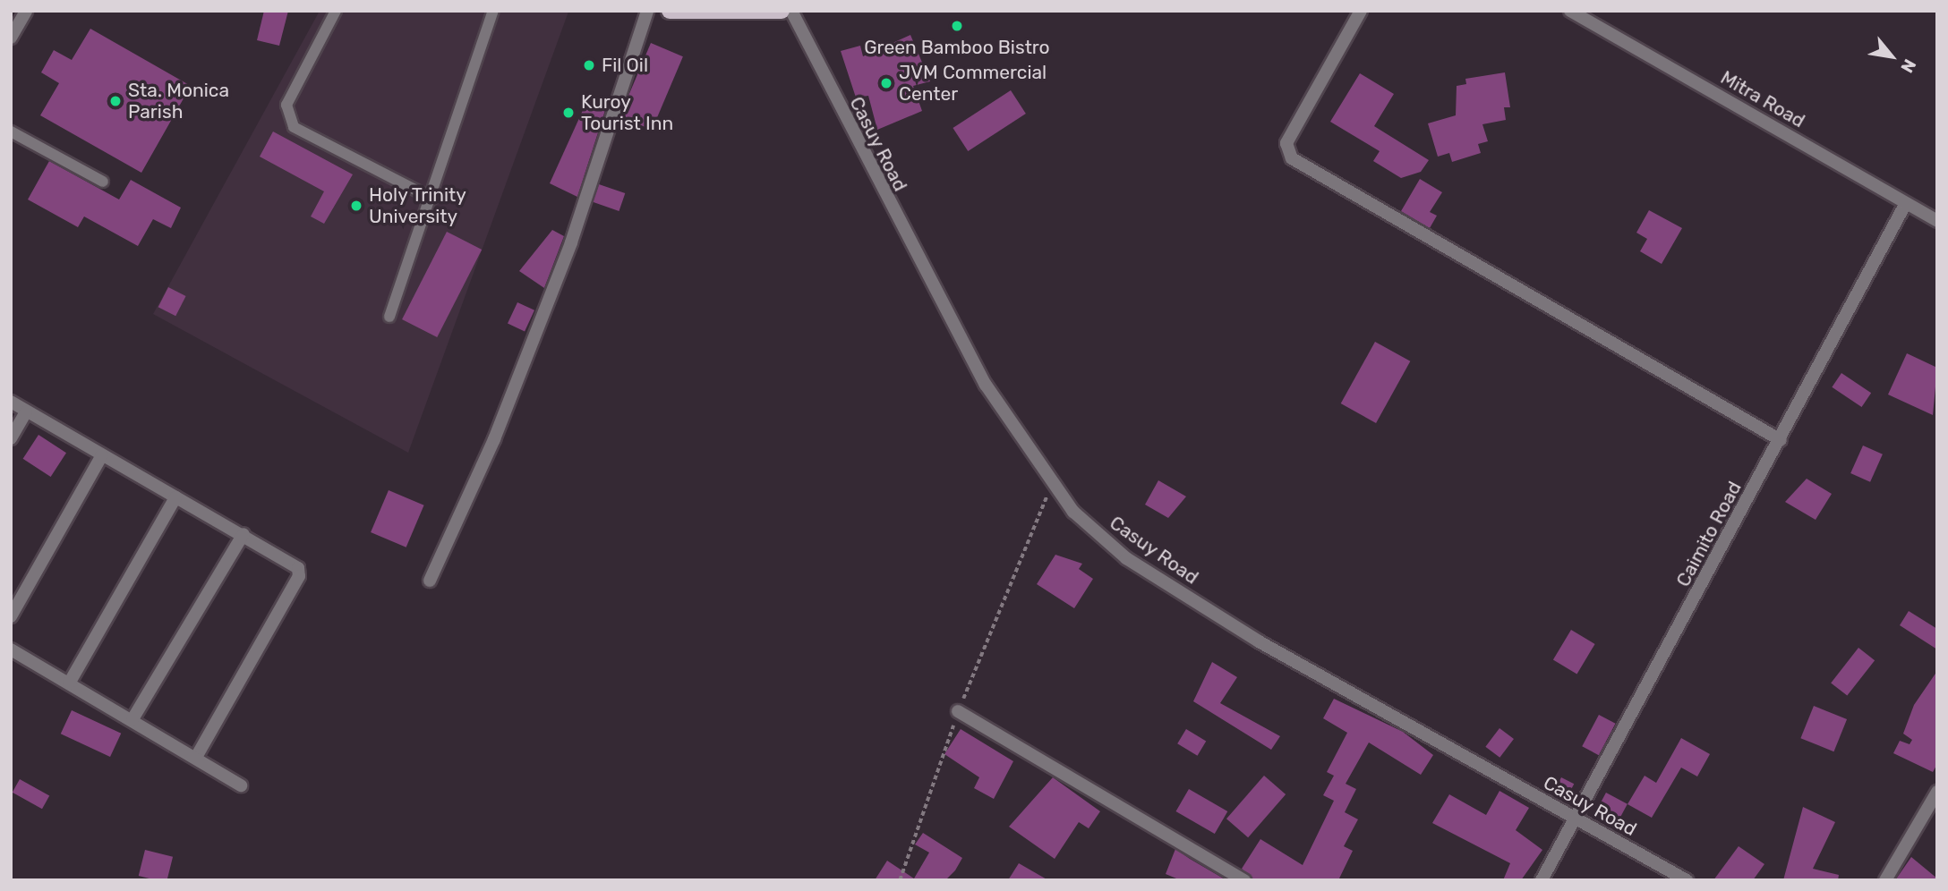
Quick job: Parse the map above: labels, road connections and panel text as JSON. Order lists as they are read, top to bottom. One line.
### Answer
{"streets":{"street":["Mitra Road","Casuy Road","Caimito Road"]},"crossings":[["Mitra Road","Caimito Road"],["Casuy Road","Caimito Road"]],"places":["Green Bamboo Bistro","Fil Oil","JVM Commercial Center","Sta. Monica Parish","Kuroy Tourist Inn","Holy Trinity University"],"north":"bottom right"}
